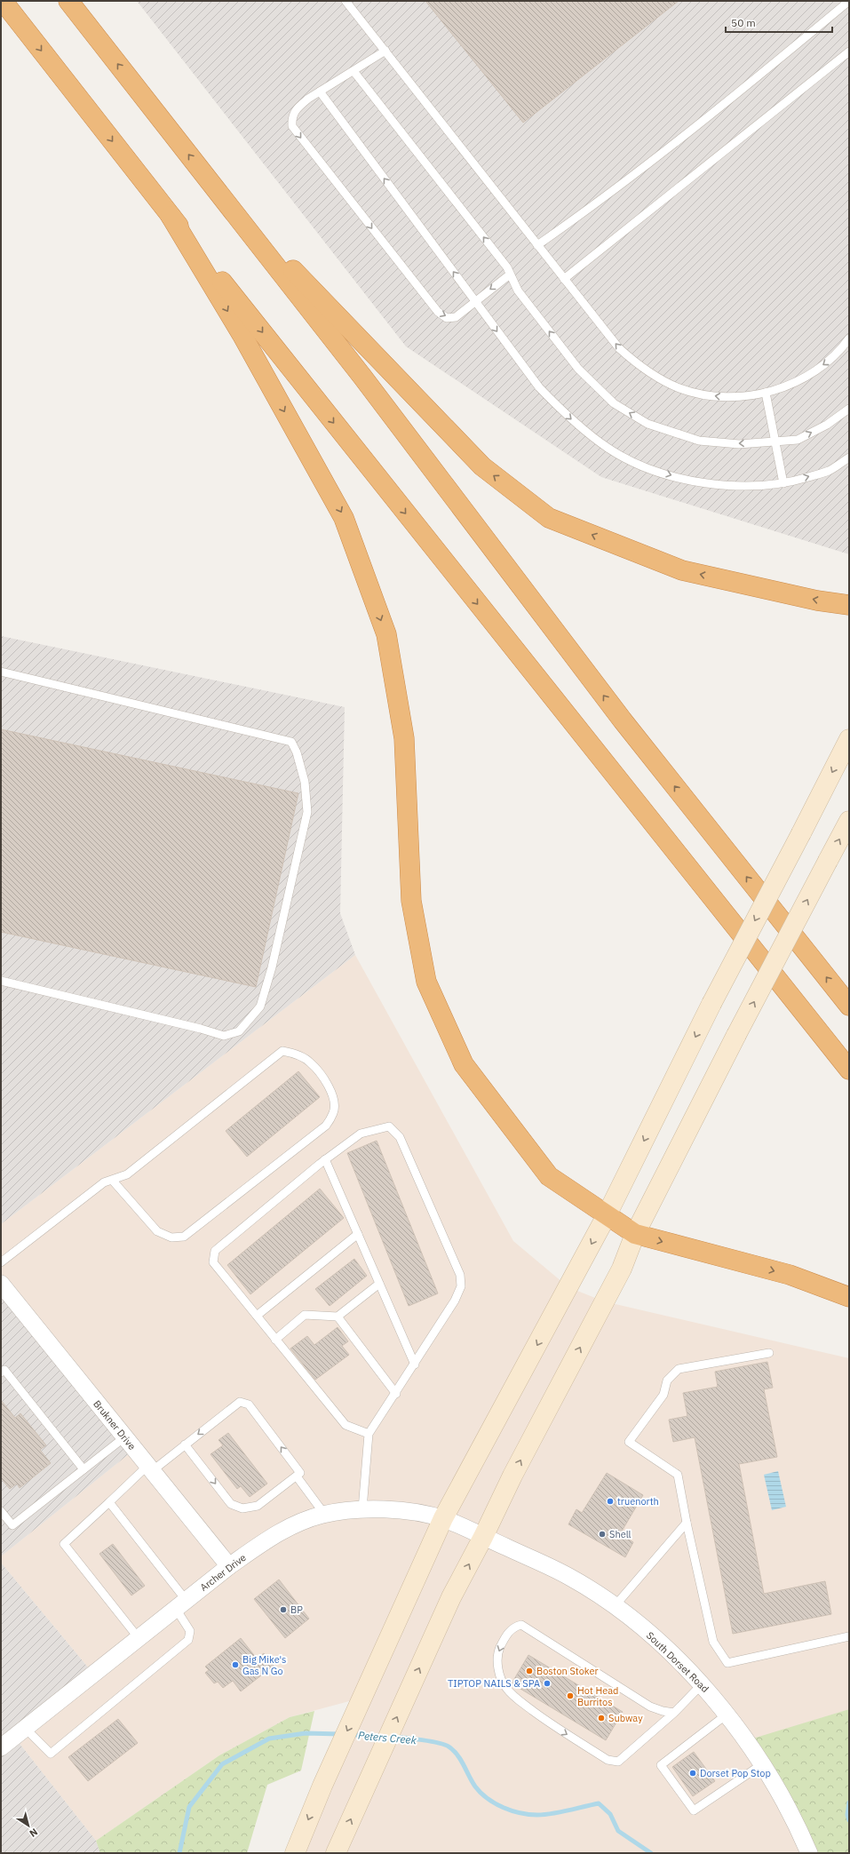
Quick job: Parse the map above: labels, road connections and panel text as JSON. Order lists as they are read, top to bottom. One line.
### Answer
{"streets":{"street":["Brukner Drive","Archer Drive","South Dorset Road"]},"crossings":[["Brukner Drive","Archer Drive"],["Archer Drive","South Dorset Road"]],"water":["Peters Creek"],"places":["truenorth","Shell","BP","Big Mike's Gas N Go","Boston Stoker","TIPTOP NAILS & SPA","Hot Head Burritos","Subway","Dorset Pop Stop"],"scale_bar":"50 m","north":"bottom right"}
